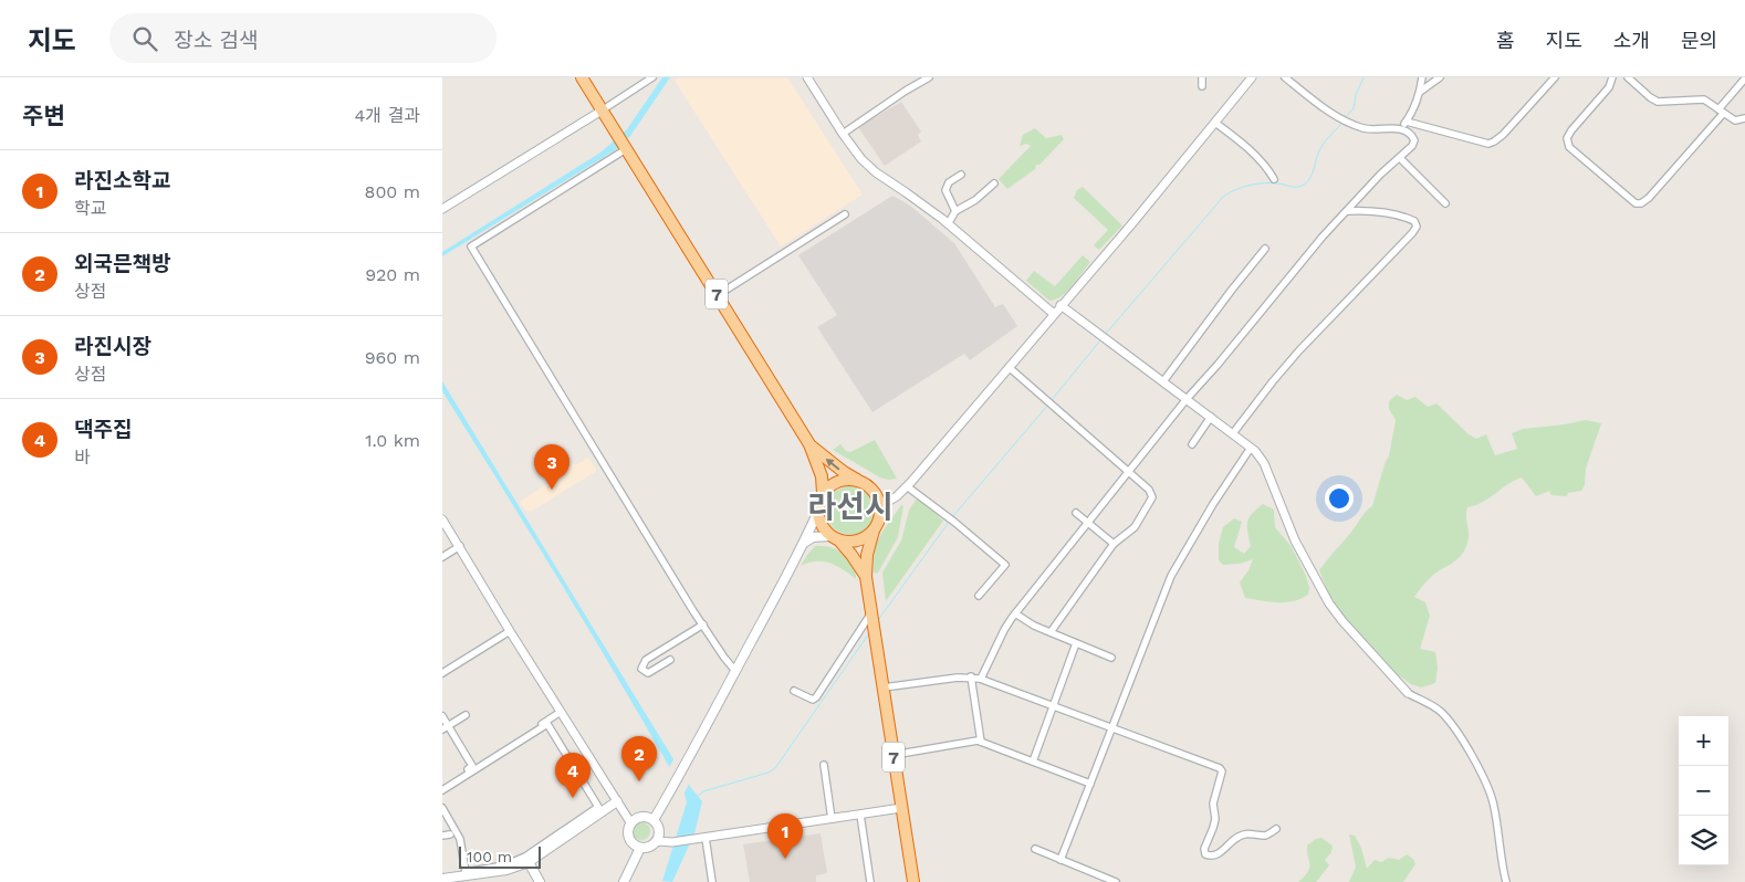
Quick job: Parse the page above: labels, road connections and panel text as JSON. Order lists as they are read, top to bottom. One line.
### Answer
{"streets":{"highway":["7"]},"districts":["라선시"],"scale_bar":"100 m","page":{"header":"지도","search":"장소 검색","nav":["홈","지도","소개","문의"],"heading":["주변","4개 결과"],"list":[{"mark":"1","name":"라진소학교","note":"학교","value":"800 m"},{"mark":"2","name":"외국믄책방","note":"상점","value":"920 m"},{"mark":"3","name":"라진시장","note":"상점","value":"960 m"},{"mark":"4","name":"댁주집","note":"바","value":"1.0 km"}],"pins":["3","2","4","1"],"map_buttons":["+","−"],"scale":"100 m"}}
